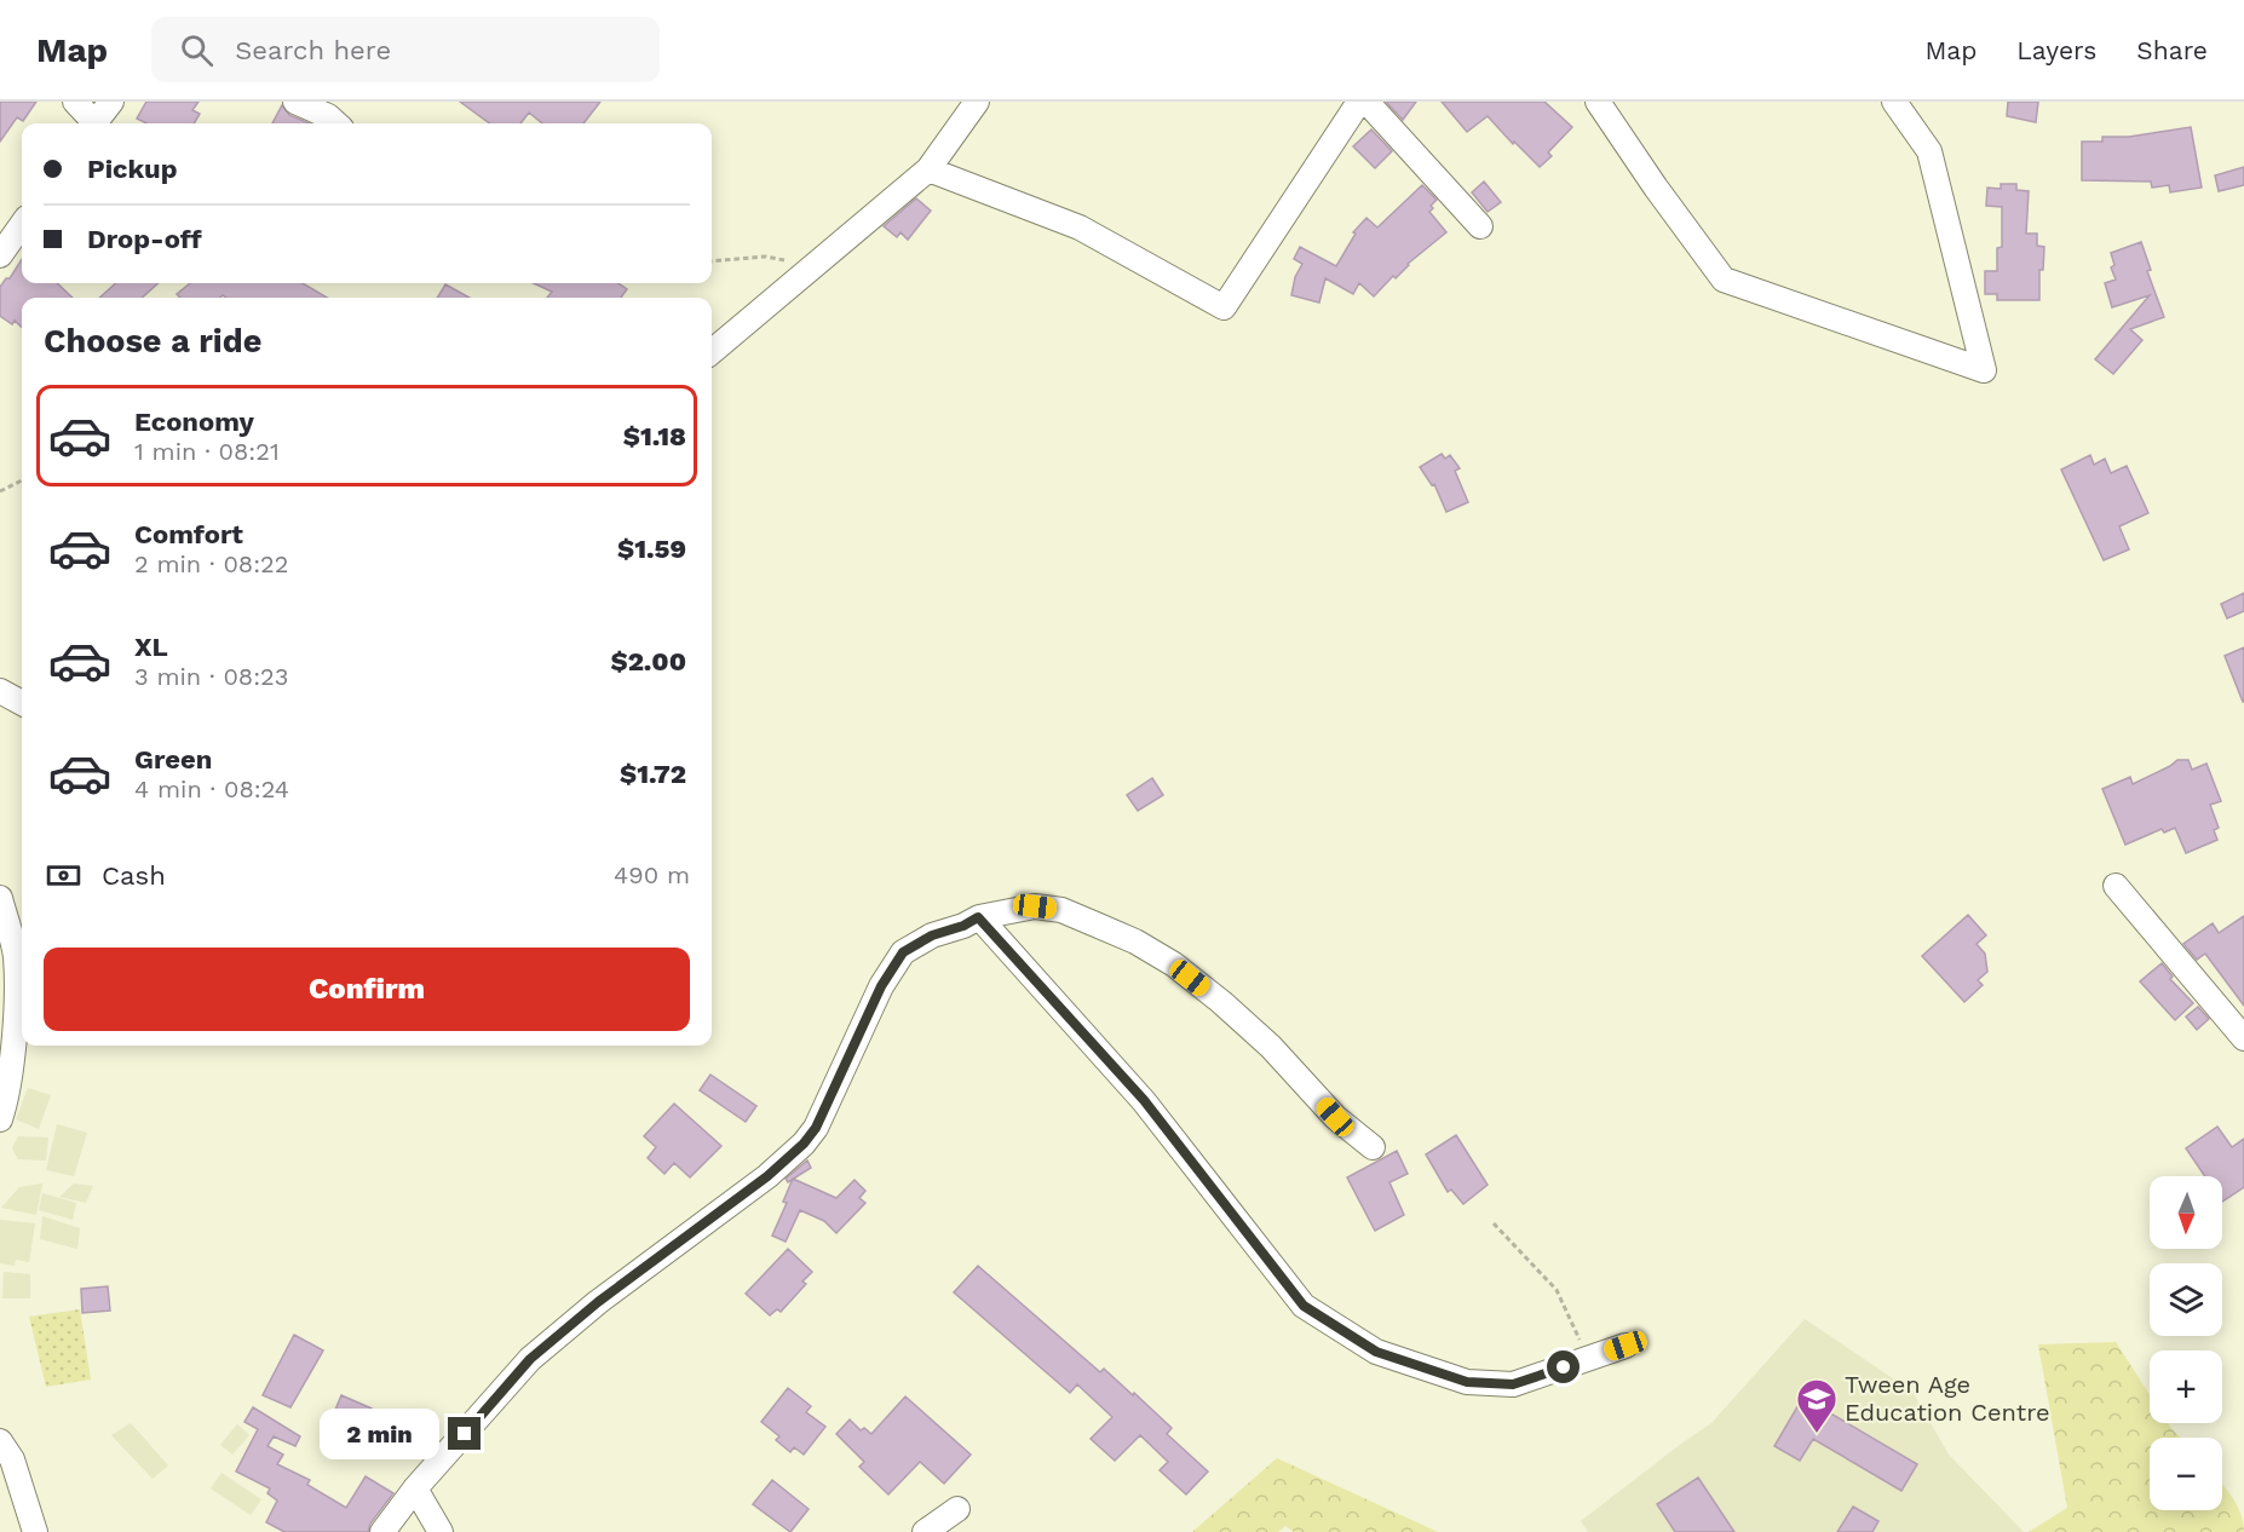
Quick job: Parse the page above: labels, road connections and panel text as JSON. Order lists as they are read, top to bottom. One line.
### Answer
{"places":{"school or university":["Tween Age Education Centre"]},"north":"bottom","page":{"header":"Map","search":"Search here","nav":["Map","Layers","Share"],"banner":["Pickup","Drop-off"],"heading":"Choose a ride","list":[{"name":"Economy","note":"1 min · 08:21","value":"$1.18"},{"name":"Comfort","note":"2 min · 08:22","value":"$1.59"},{"name":"XL","note":"3 min · 08:23","value":"$2.00"},{"name":"Green","note":"4 min · 08:24","value":"$1.72"}],"pay":["Cash","490 m"],"buttons":"Confirm","map_buttons":["+","−"],"bubble":"2 min"}}
